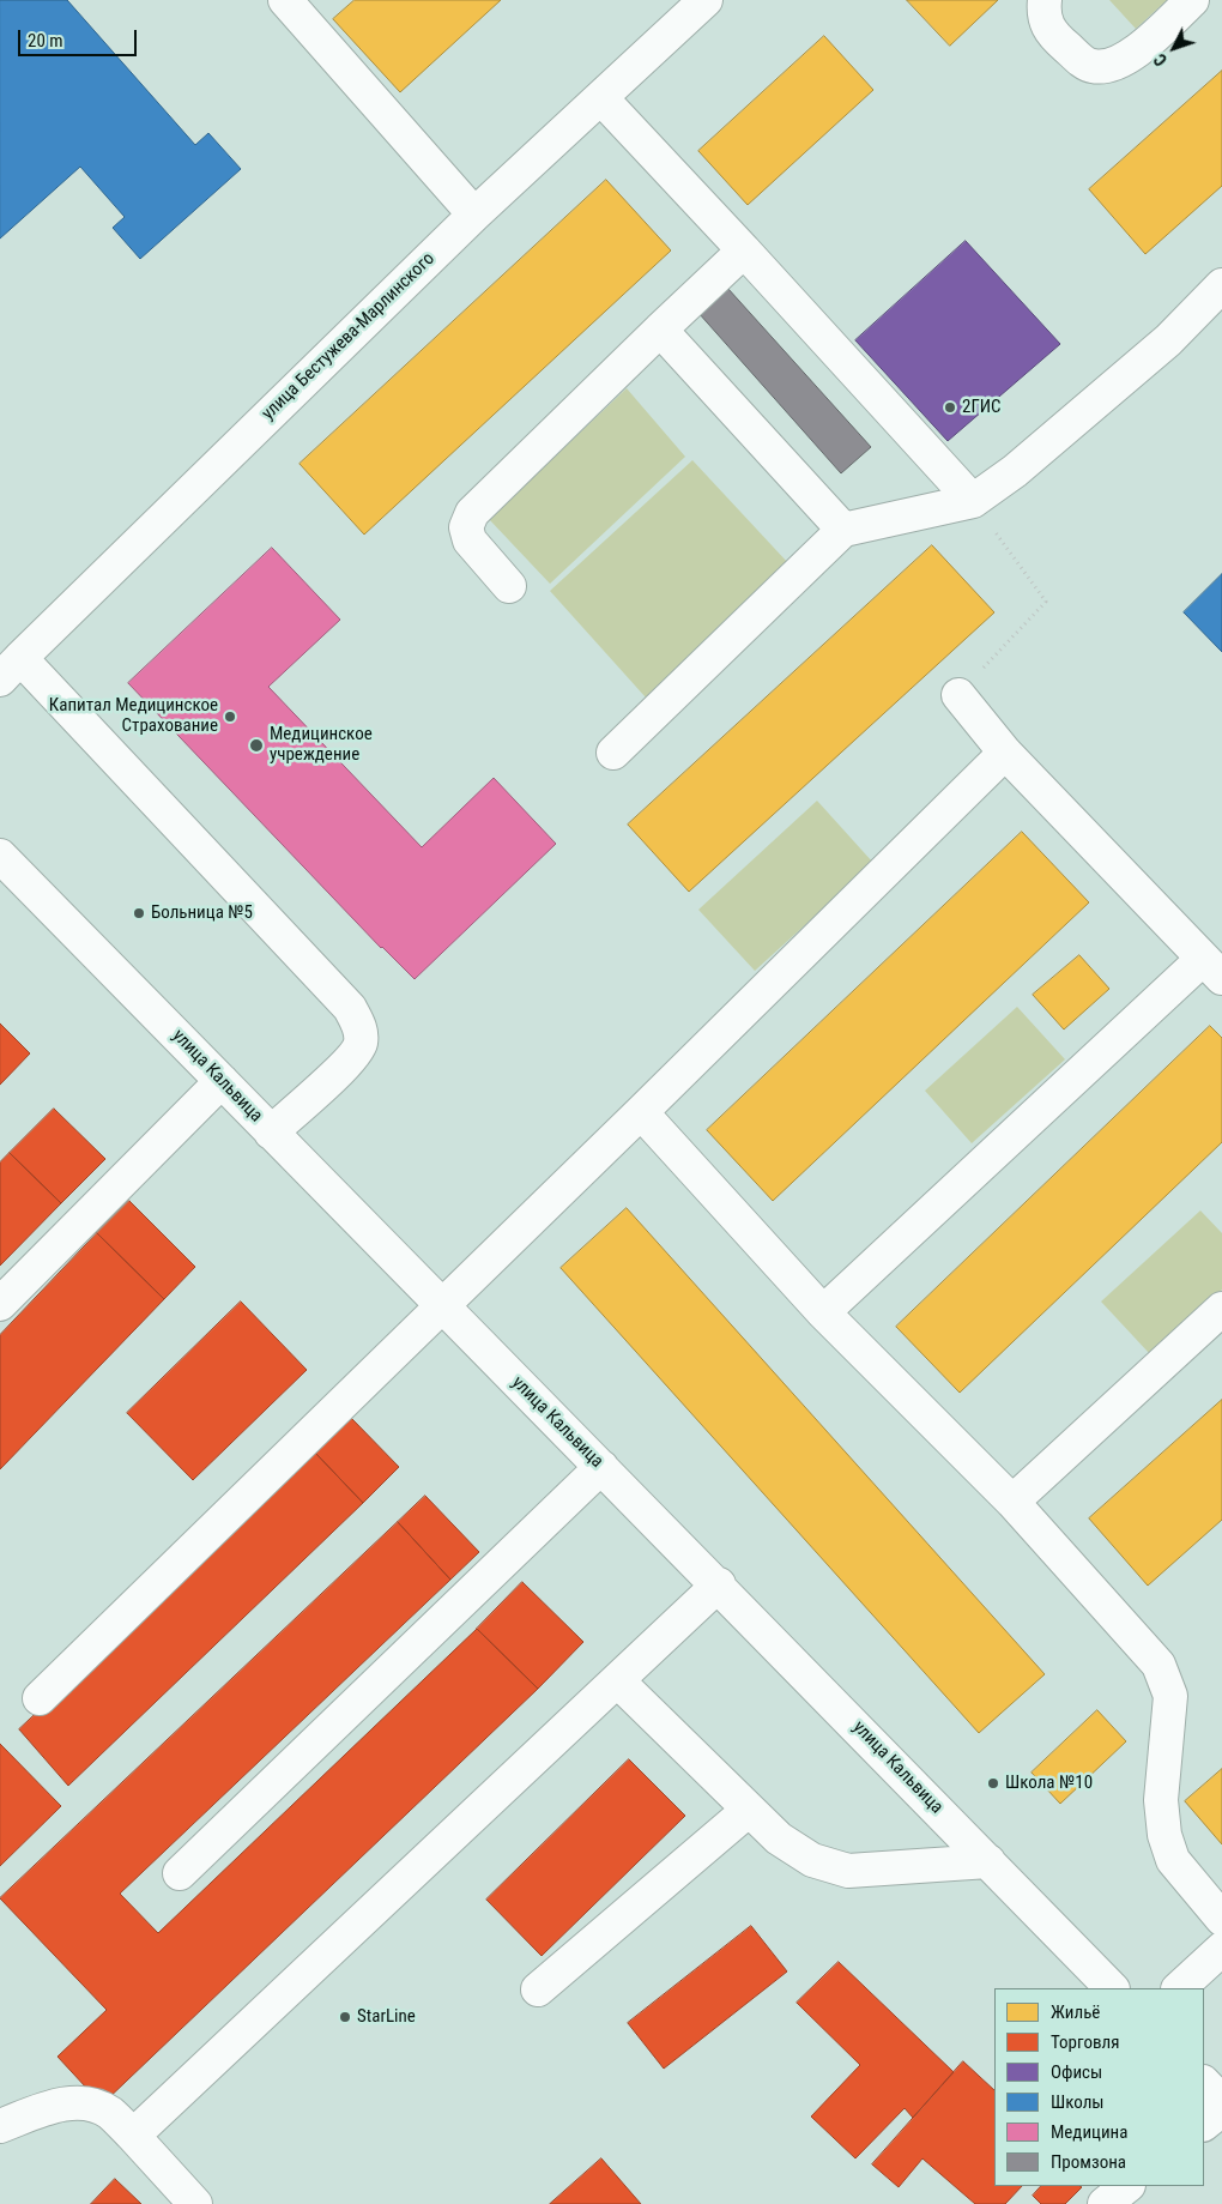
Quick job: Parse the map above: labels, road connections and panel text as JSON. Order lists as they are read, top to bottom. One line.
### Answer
{"streets":{"street":["улица Бестужева-Марлинского","улица Кальвица"]},"places":["2ГИС","Капитал Медицинское Страхование","Медицинское учреждение","Больница №5","Школа №10","StarLine"],"legend":["Жильё","Торговля","Офисы","Школы","Медицина","Промзона"],"scale_bar":"20 m","north":"bottom left"}
